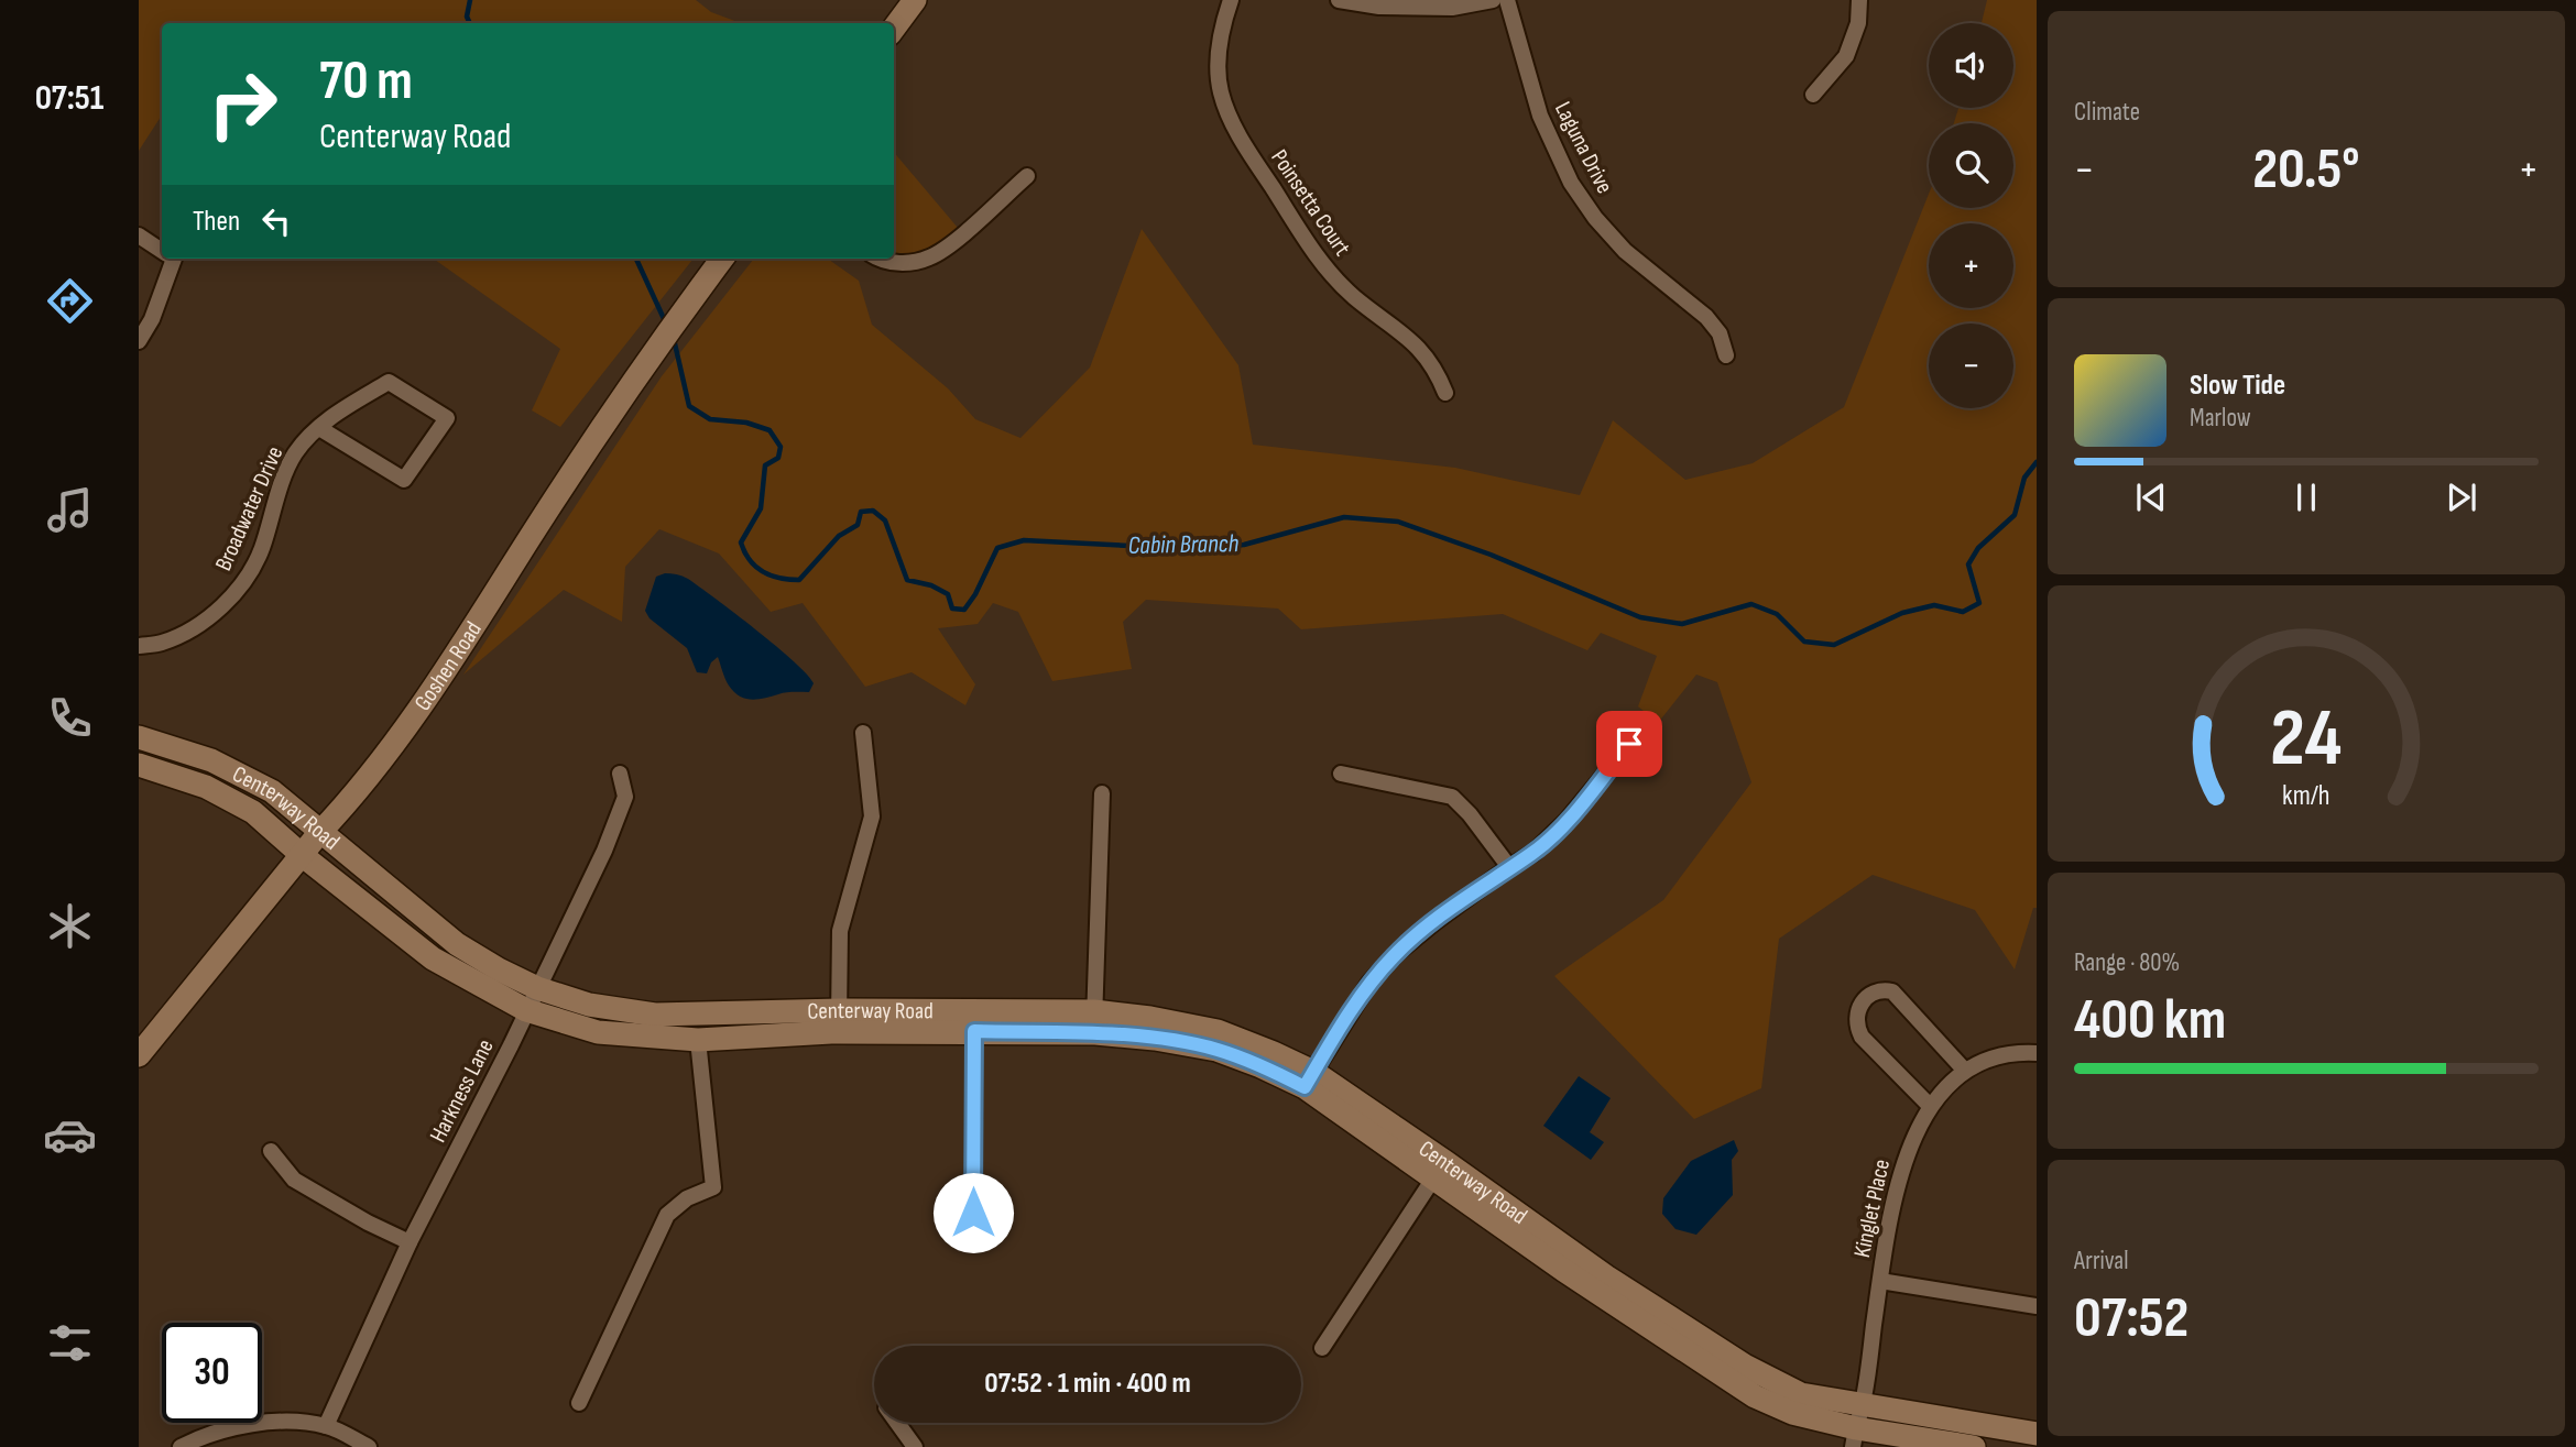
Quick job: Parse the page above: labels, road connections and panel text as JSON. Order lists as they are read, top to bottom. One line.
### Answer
{"streets":{"street":["Laguna Drive","Poinsetta Court","Broadwater Drive","Goshen Road","Centerway Road","Harkness Lane","Kinglet Place"]},"crossings":[["Goshen Road","Centerway Road"],["Centerway Road","Harkness Lane"],["Centerway Road","Kinglet Place"]],"water":["Cabin Branch"],"page":{"tabs":"07:51","tile":["Climate",["Range · 80%","400 km"],["Arrival","07:52"]],"map_buttons":["+","−"],"turn":["70 m","Centerway Road"],"heat":["−","20.5°","+"],"then":"Then","song":["Slow Tide","Marlow"],"limit":"30","trip":"07:52 · 1 min · 400 m","gauge":["24","km/h"]}}
